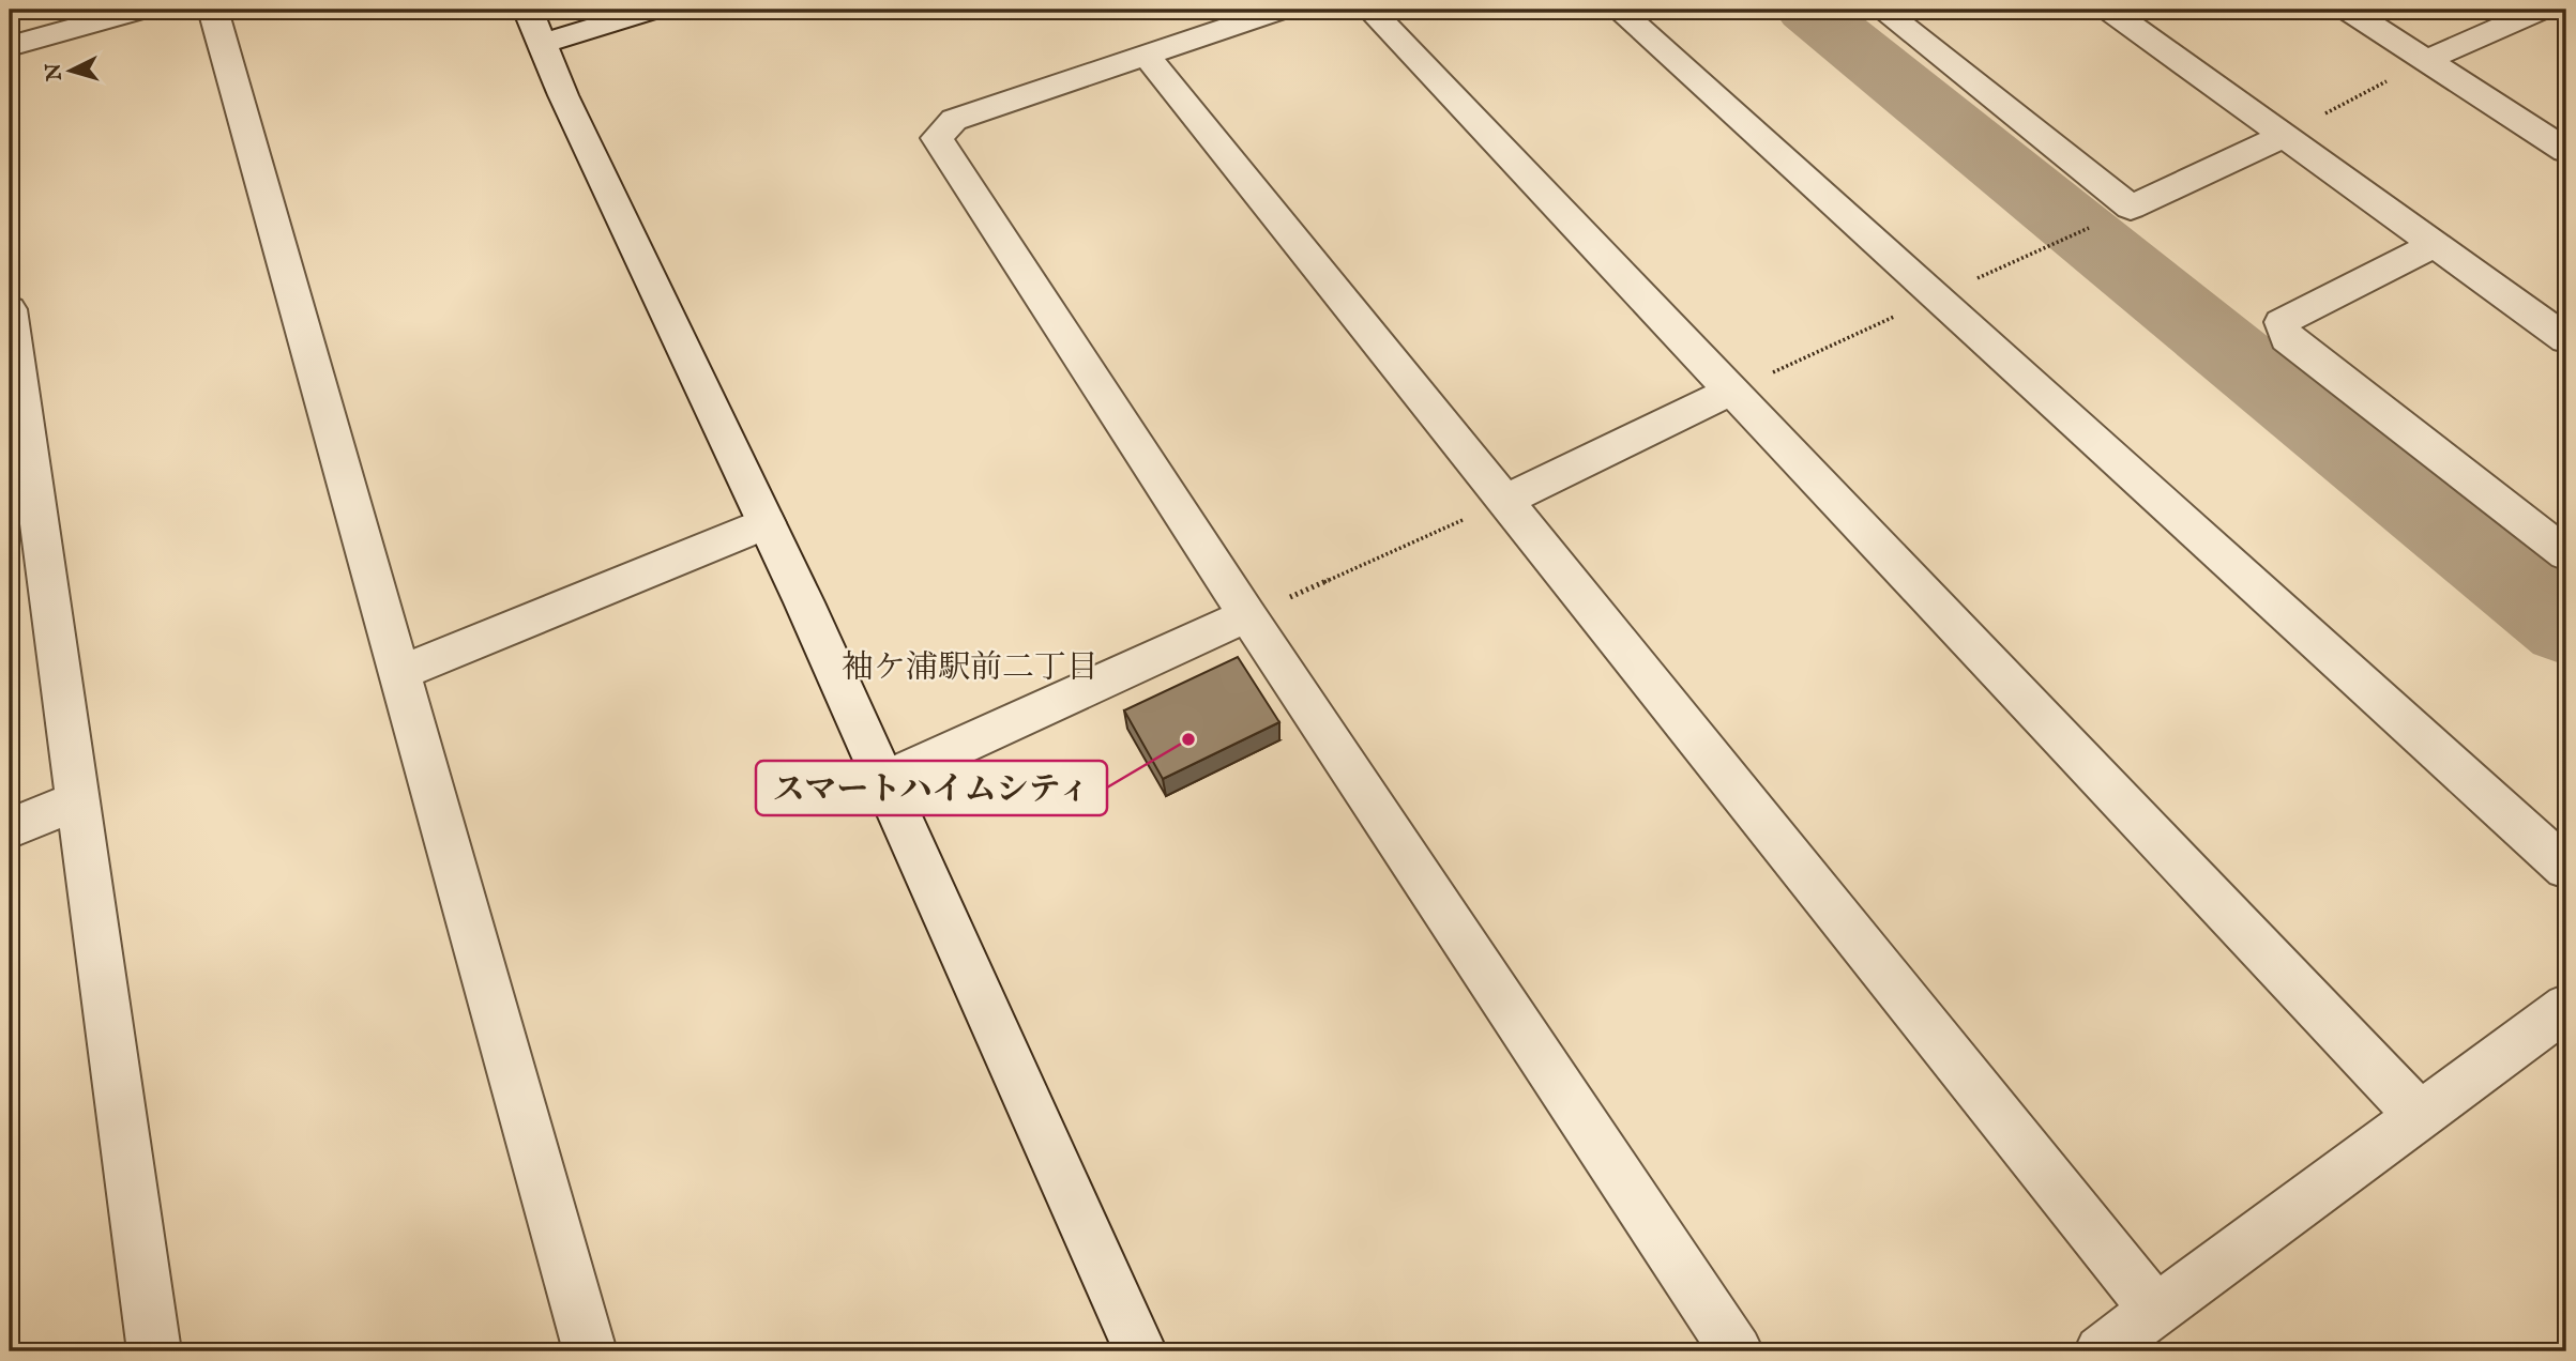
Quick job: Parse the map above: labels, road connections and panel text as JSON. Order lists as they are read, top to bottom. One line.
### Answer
{"districts":["袖ケ浦駅前二丁目"],"places":["スマートハイムシティ"],"north":"left"}
